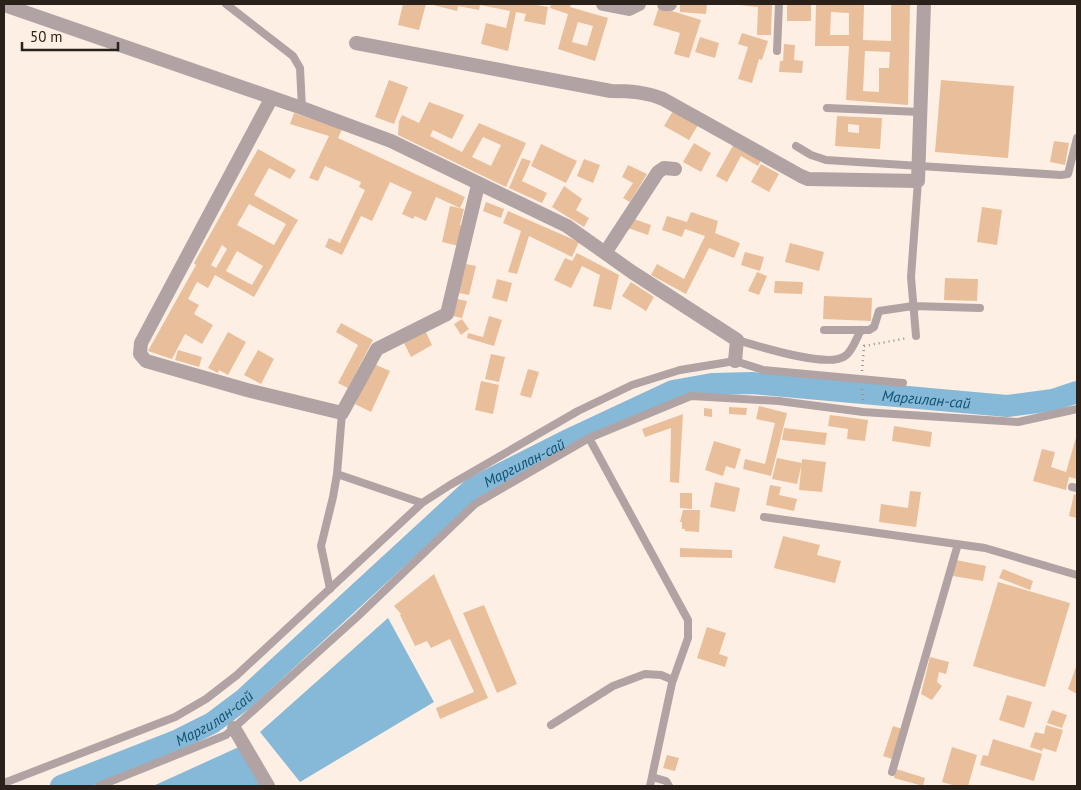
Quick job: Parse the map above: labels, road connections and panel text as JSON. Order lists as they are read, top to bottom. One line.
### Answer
{"water":["Маргилан-сай"],"scale_bar":"50 m"}
